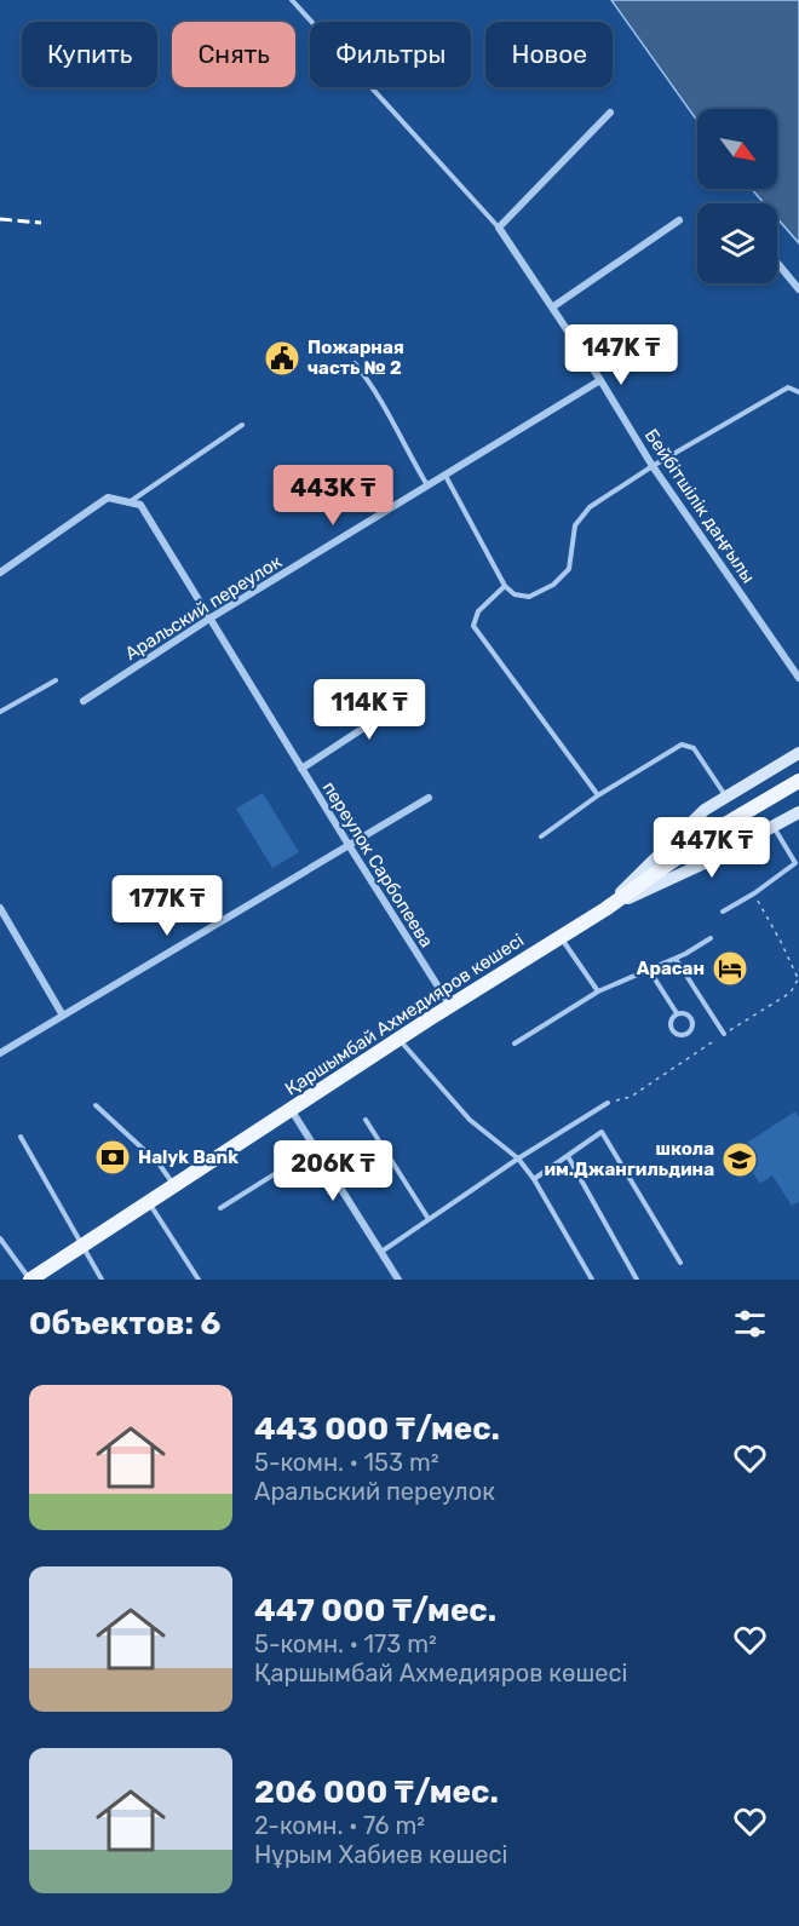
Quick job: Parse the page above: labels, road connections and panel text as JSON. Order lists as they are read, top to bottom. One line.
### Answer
{"streets":{"main road":["Қаршымбай Ахмедияров көшесі"],"street":["Бейбітшілік даңғылы","Аральский переулок","переулок Сарбопеева"]},"crossings":[["Бейбітшілік даңғылы","Аральский переулок"],["Аральский переулок","переулок Сарбопеева"],["переулок Сарбопеева","Қаршымбай Ахмедияров көшесі"]],"places":{"public building":["Пожарная часть № 2"],"hotel":["Арасан"],"bank":["Halyk Bank"],"school or university":["школа им.Джангильдина"]},"north":"bottom right","page":{"chip":["Купить","Снять","Фильтры","Новое"],"price":["147K ₸","443K ₸","114K ₸","447K ₸","177K ₸","206K ₸"],"heading":"Объектов: 6","list":[{"name":"443 000 ₸/мес.","note":"5-комн. · 153 m² · Аральский переулок"},{"name":"447 000 ₸/мес.","note":"5-комн. · 173 m² · Қаршымбай Ахмедияров көшесі"},{"name":"206 000 ₸/мес.","note":"2-комн. · 76 m² · Нұрым Хабиев көшесі"}]}}
